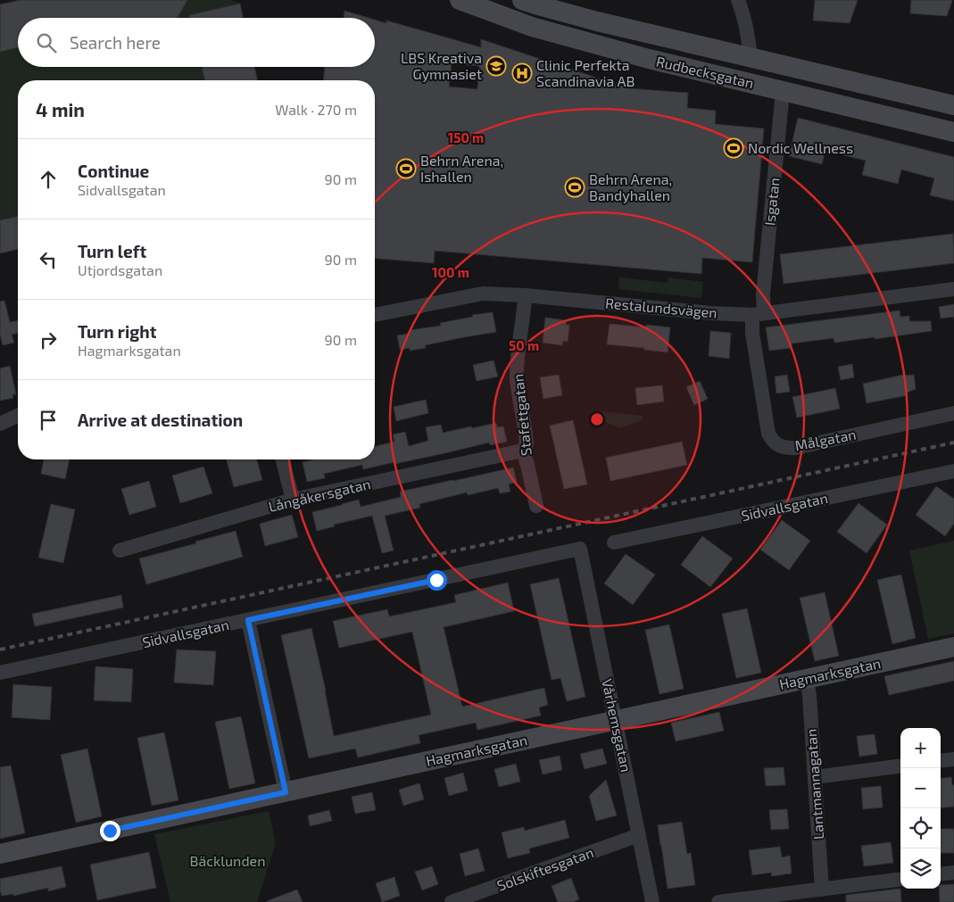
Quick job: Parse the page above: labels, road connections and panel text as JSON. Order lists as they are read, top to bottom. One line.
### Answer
{"streets":{"street":["Rudbecksgatan","Isgatan","Restalundsvägen","Stafettgatan","Målgatan","Långåkersgatan","Sidvallsgatan","Hagmarksgatan","Vårhemsgatan","Lantmannagatan","Solskiftesgatan"]},"crossings":[["Rudbecksgatan","Isgatan"],["Isgatan","Restalundsvägen"],["Isgatan","Målgatan"],["Restalundsvägen","Stafettgatan"],["Restalundsvägen","Målgatan"],["Stafettgatan","Långåkersgatan"],["Sidvallsgatan","Vårhemsgatan"],["Hagmarksgatan","Vårhemsgatan"],["Hagmarksgatan","Lantmannagatan"],["Vårhemsgatan","Solskiftesgatan"]],"parks":["Bäcklunden"],"places":{"school or university":["LBS Kreativa Gymnasiet"],"hospital":["Clinic Perfekta Scandinavia AB"],"sports":["Nordic Wellness","Behrn Arena, Ishallen","Behrn Arena, Bandyhallen"]},"page":{"search":"Search here","heading":["4 min","Walk · 270 m"],"list":[["Continue","Sidvallsgatan","90 m"],["Turn left","Utjordsgatan","90 m"],["Turn right","Hagmarksgatan","90 m"],"Arrive at destination"],"map_buttons":["+","−"]},"rings":["150 m","100 m","50 m"]}
